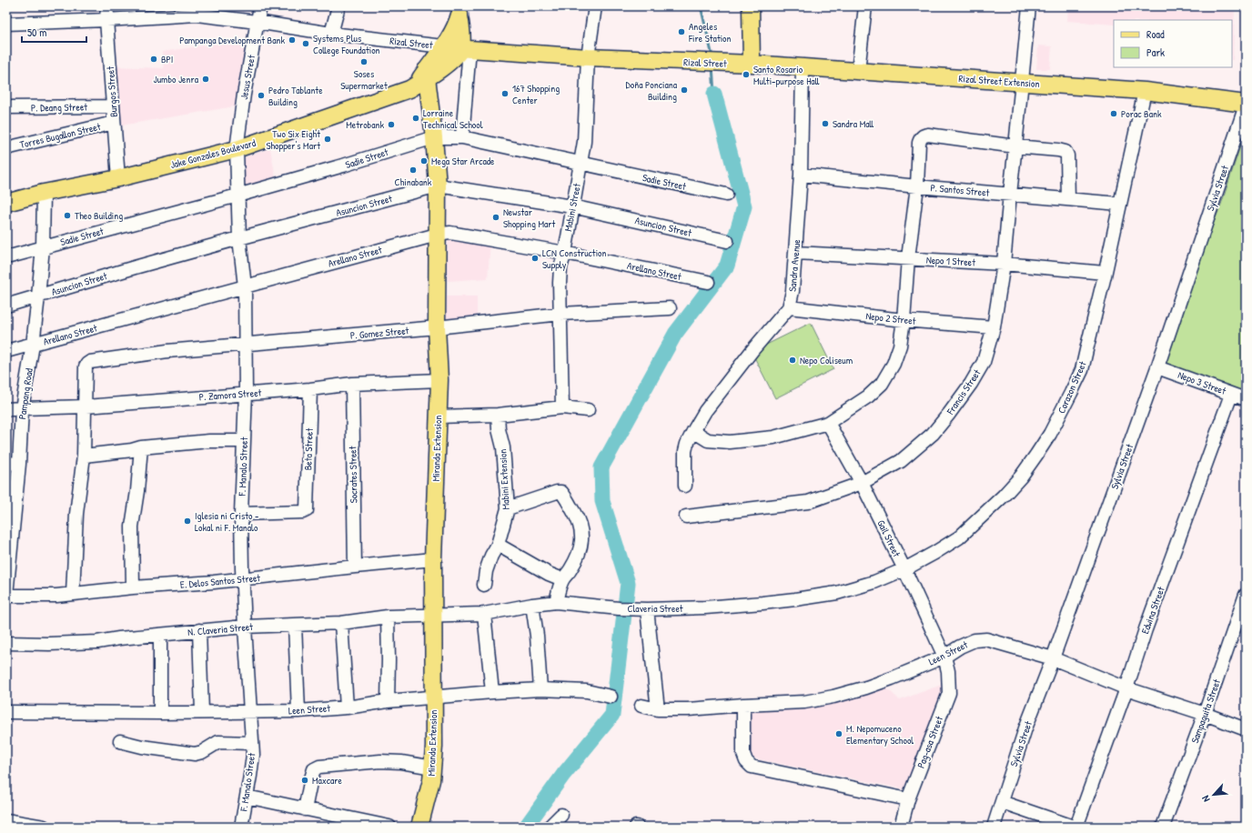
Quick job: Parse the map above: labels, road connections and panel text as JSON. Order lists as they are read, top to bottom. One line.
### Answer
{"streets":{"main road":["Rizal Street","Rizal Street Extension","Jake Gonzales Boulevard","Miranda Extension"],"street":["Jesus Street","Burgos Street","P. Deang Street","Torres Bugallon Street","Sadie Street","Sylvia Street","P. Santos Street","Asuncion Street","Mabini Street","Arellano Street","Nepo 1 Street","Sandra Avenue","Nepo 2 Street","P. Gomez Street","Nepo 3 Street","Corazon Street","Francis Street","Pampang Road","P. Zamora Street","Beta Street","F. Manalo Street","Socrates Street","Mabini Extension","Gail Street","E. Delos Santos Street","Claveria Street","Edwina Street","N. Claveria Street","Leen Street","Sampaguita Street","Pag-asa Street"]},"crossings":[["Rizal Street","Jesus Street"],["Rizal Street","Rizal Street Extension"],["Rizal Street","Burgos Street"],["Rizal Street","Jake Gonzales Boulevard"],["Rizal Street","Mabini Street"],["Jesus Street","Jake Gonzales Boulevard"],["Jesus Street","F. Manalo Street"],["Rizal Street Extension","Sylvia Street"],["Rizal Street Extension","Sandra Avenue"],["Rizal Street Extension","Corazon Street"],["Rizal Street Extension","Francis Street"],["Burgos Street","P. Deang Street"],["Burgos Street","Torres Bugallon Street"],["Burgos Street","Jake Gonzales Boulevard"],["Jake Gonzales Boulevard","Pampang Road"],["Jake Gonzales Boulevard","Miranda Extension"],["Jake Gonzales Boulevard","F. Manalo Street"],["Sadie Street","Mabini Street"],["Sadie Street","Pampang Road"],["Sadie Street","Miranda Extension"],["Sadie Street","F. Manalo Street"],["Sylvia Street","Nepo 3 Street"],["Sylvia Street","Leen Street"],["P. Santos Street","Sandra Avenue"],["P. Santos Street","Corazon Street"],["P. Santos Street","Francis Street"],["Asuncion Street","Mabini Street"],["Asuncion Street","Pampang Road"],["Asuncion Street","Miranda Extension"],["Asuncion Street","F. Manalo Street"],["Mabini Street","Arellano Street"],["Mabini Street","P. Gomez Street"],["Arellano Street","Pampang Road"],["Arellano Street","Miranda Extension"],["Arellano Street","F. Manalo Street"],["Nepo 1 Street","Sandra Avenue"],["Nepo 1 Street","Corazon Street"],["Nepo 1 Street","Francis Street"],["Sandra Avenue","Nepo 2 Street"],["Nepo 2 Street","Francis Street"],["P. Gomez Street","P. Zamora Street"],["P. Gomez Street","Miranda Extension"],["P. Gomez Street","F. Manalo Street"],["Nepo 3 Street","Edwina Street"],["Corazon Street","Gail Street"],["Corazon Street","Claveria Street"],["Francis Street","Gail Street"],["Pampang Road","P. Zamora Street"],["Pampang Road","E. Delos Santos Street"],["P. Zamora Street","Miranda Extension"],["P. Zamora Street","Beta Street"],["P. Zamora Street","F. Manalo Street"],["P. Zamora Street","Socrates Street"],["Miranda Extension","E. Delos Santos Street"],["Miranda Extension","Claveria Street"],["Miranda Extension","N. Claveria Street"],["Miranda Extension","Leen Street"],["Beta Street","F. Manalo Street"],["F. Manalo Street","E. Delos Santos Street"],["F. Manalo Street","N. Claveria Street"],["F. Manalo Street","Leen Street"],["Socrates Street","E. Delos Santos Street"],["Gail Street","Leen Street"],["Gail Street","Pag-asa Street"],["Claveria Street","N. Claveria Street"],["Edwina Street","Leen Street"],["Leen Street","Sampaguita Street"],["Leen Street","Pag-asa Street"]],"places":["Angeles Fire Station","Pampanga Development Bank","Systems Plus College Foundation","BPI","Soses Supermarket","Santo Rosario Multi-purpose Hall","Jumbo Jenra","Doña Ponciana Building","167 Shopping Center","Pedro Tablante Building","Porac Bank","Lorraine Technical School","Sandra Mall","Metrobank","Two Six Eight Shopper's Mart","Mega Star Arcade","Chinabank","Theo Building","Newstar Shopping Mart","LCN Construction Supply","Nepo Coliseum","Iglesia ni Cristo - Lokal ni F. Manalo","M. Nepomuceno Elementary School","Maxcare"],"legend":["Road","Park"],"scale_bar":"50 m","north":"bottom left"}
